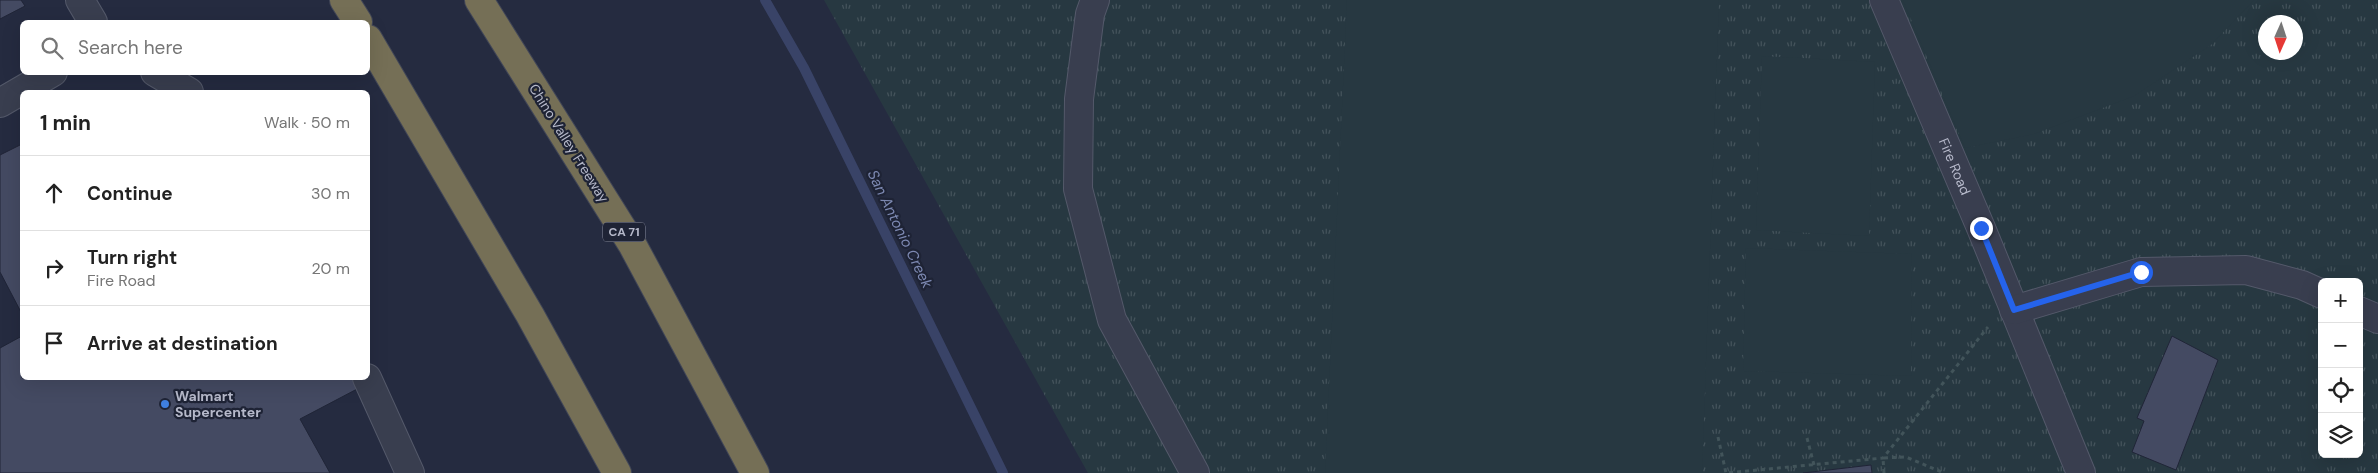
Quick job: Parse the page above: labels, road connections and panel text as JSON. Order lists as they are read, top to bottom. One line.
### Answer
{"streets":{"highway":["Chino Valley Freeway","CA 71"],"street":["Fire Road"]},"water":["San Antonio Creek"],"places":["Walmart Supercenter"],"north":"bottom","page":{"search":"Search here","heading":["1 min","Walk · 50 m"],"list":[["Continue","30 m"],["Turn right","Fire Road","20 m"],"Arrive at destination"],"map_buttons":["+","−"]}}
